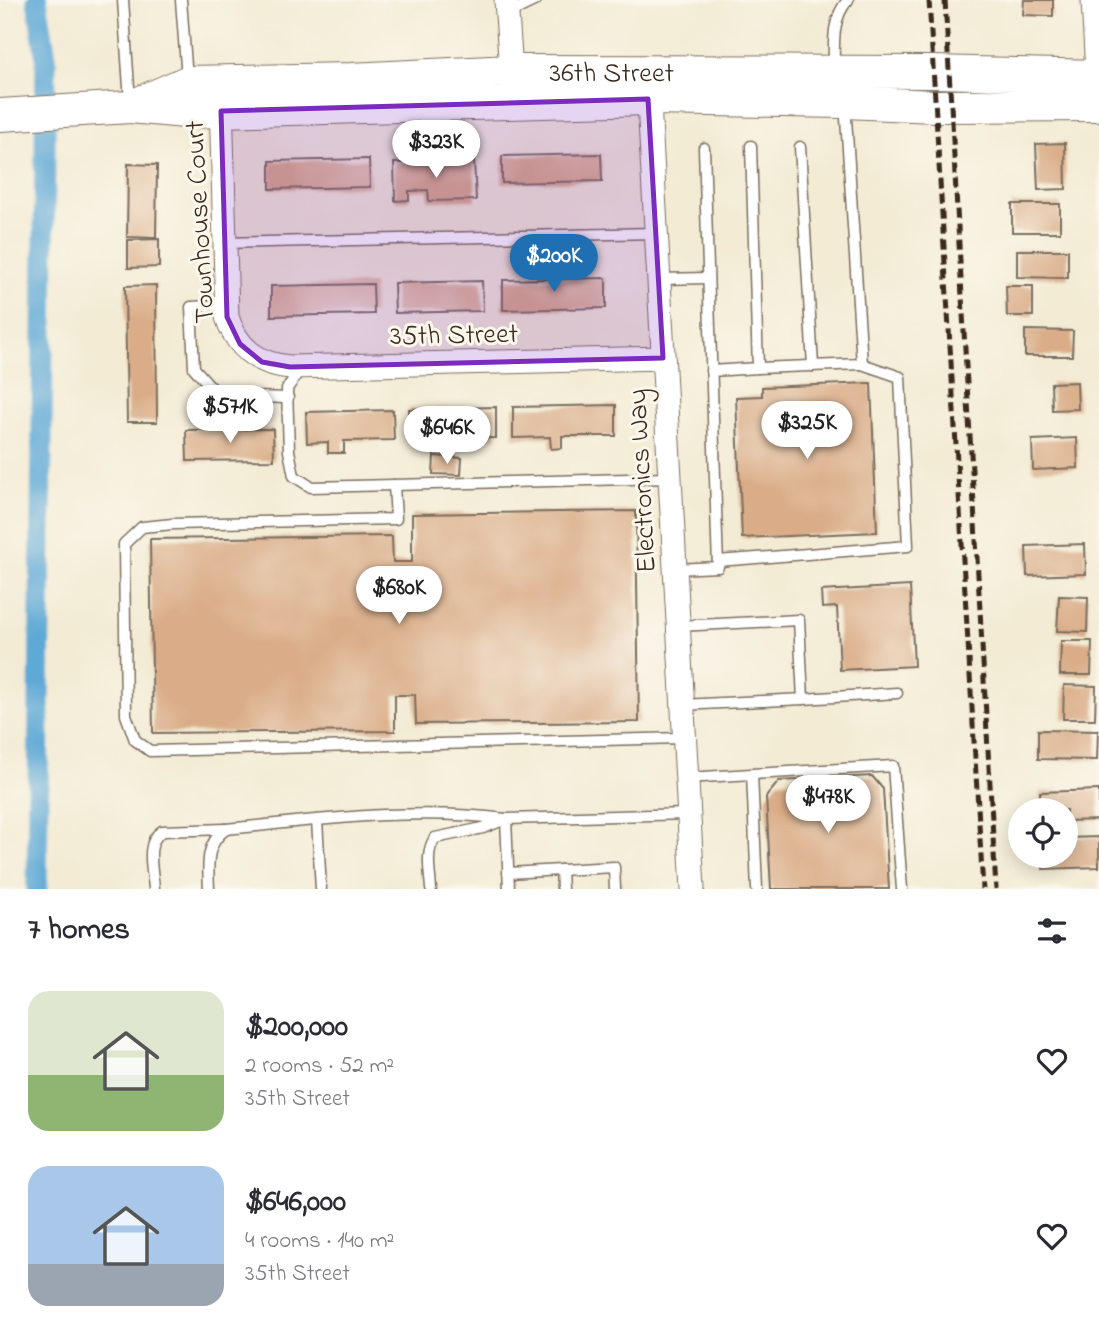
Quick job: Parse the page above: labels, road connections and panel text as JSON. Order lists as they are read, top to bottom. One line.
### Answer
{"streets":{"street":["36th Street","Townhouse Court","35th Street","Electronics Way"]},"crossings":[["36th Street","Townhouse Court"],["36th Street","Electronics Way"],["Townhouse Court","35th Street"],["35th Street","Electronics Way"]],"page":{"price":["$323K","$200K","$571K","$325K","$646K","$680K","$478K"],"heading":"7 homes","list":[{"name":"$200,000","note":"2 rooms · 52 m² · 35th Street"},{"name":"$646,000","note":"4 rooms · 140 m² · 35th Street"}]}}
